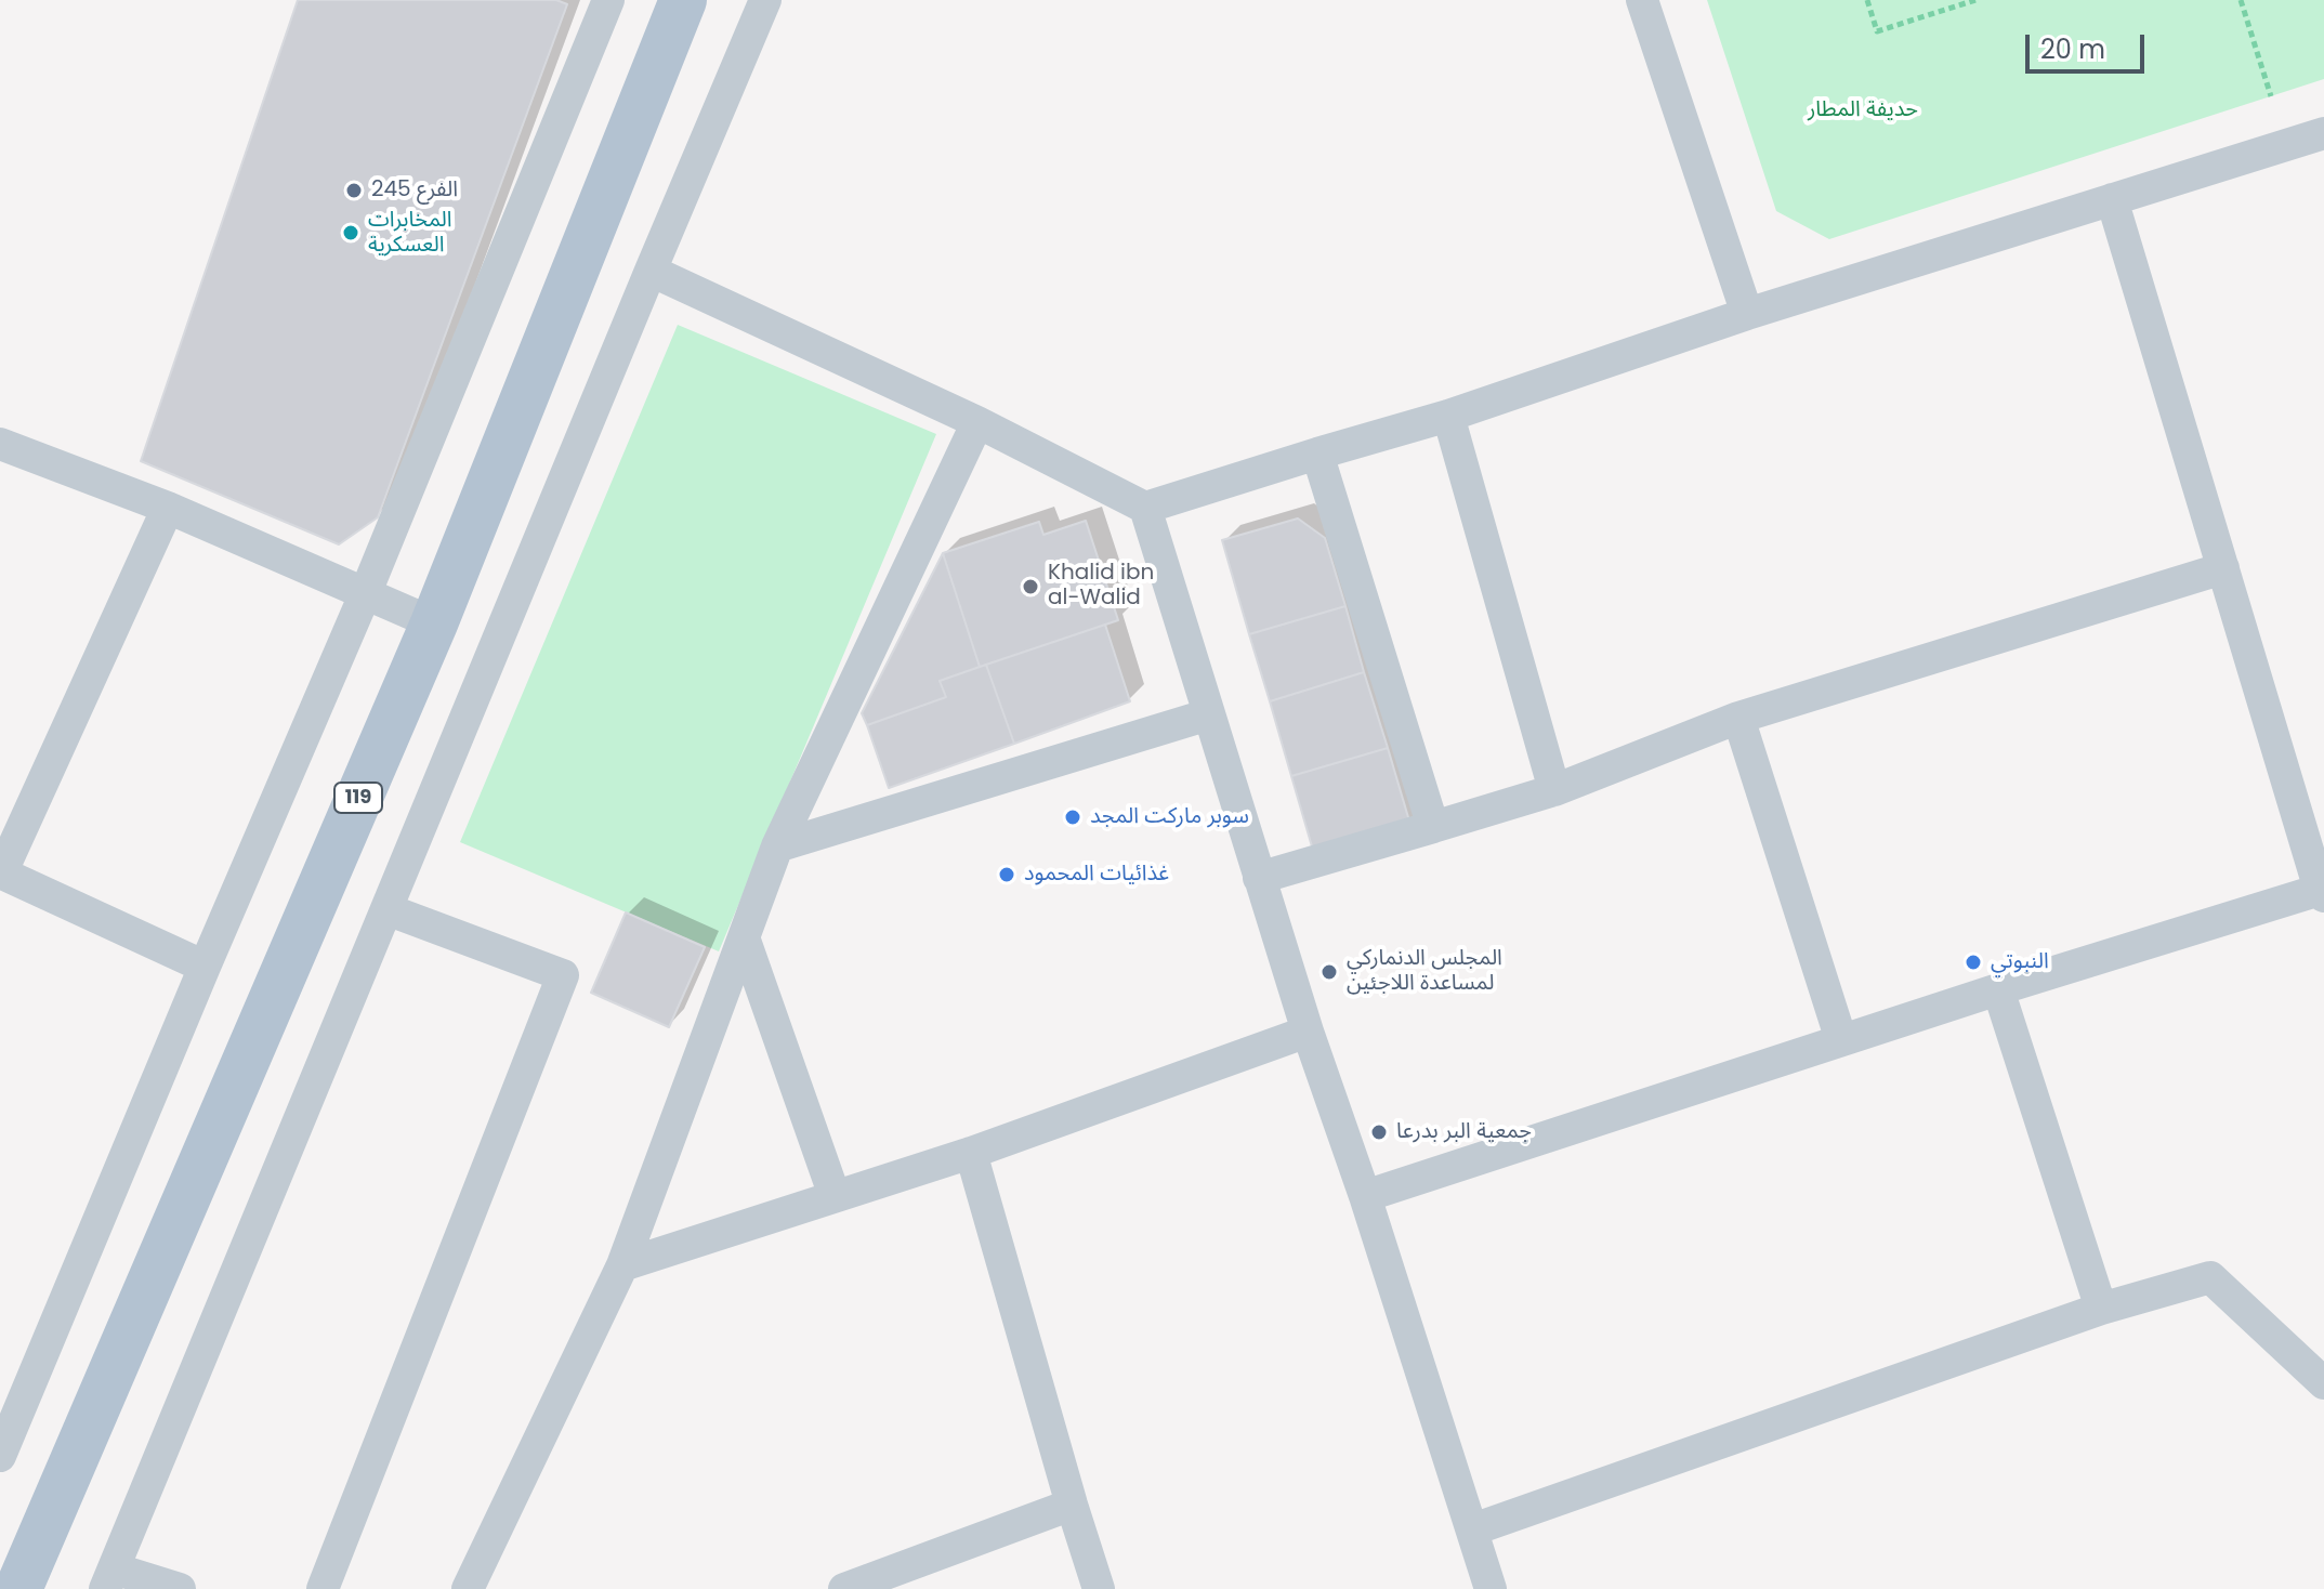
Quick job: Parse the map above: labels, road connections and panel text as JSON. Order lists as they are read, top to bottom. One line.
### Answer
{"streets":{"main road":["119"]},"parks":["حديفة المطار"],"places":["الفرع 245","المخابرات العسكرية","Khalid ibn al-Walid","سوبر ماركت المجد","غذائيات المحمود","النبوتي","المجلس الدنماركي لمساعدة اللاجئين","جمعية البر بدرعا"],"scale_bar":"20 m"}
